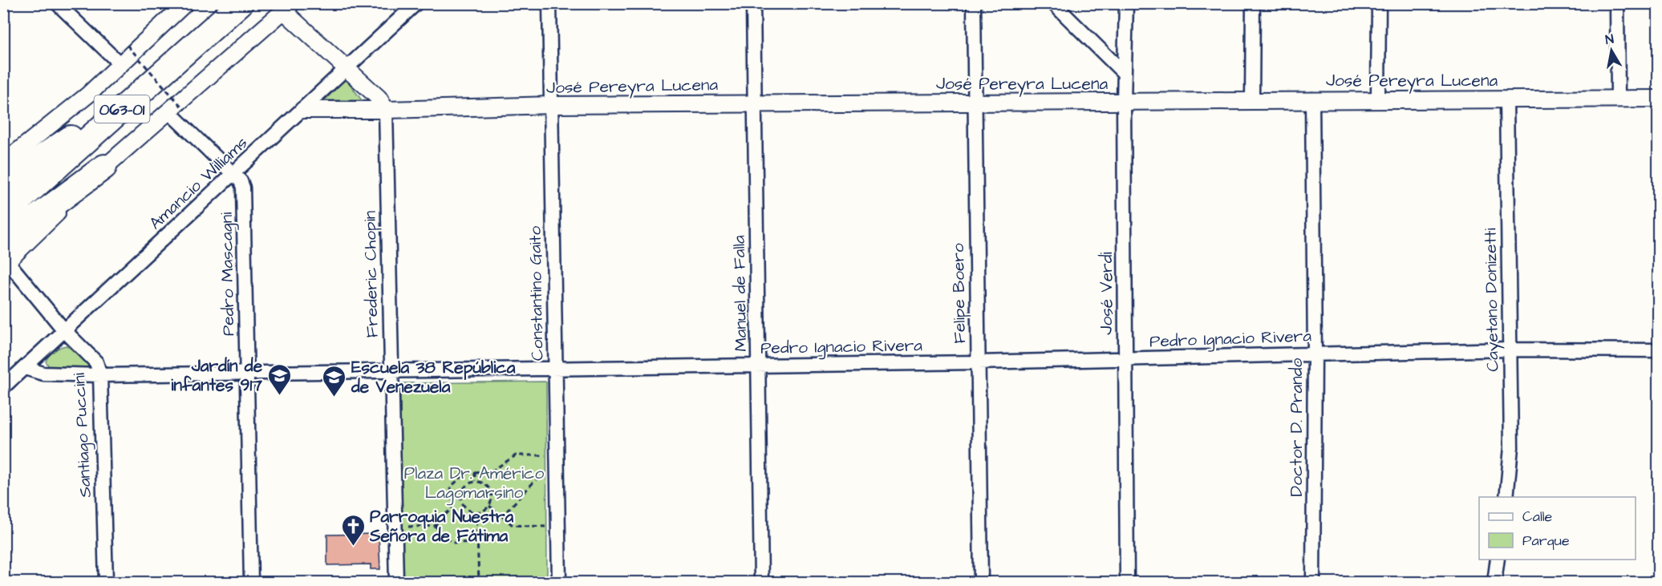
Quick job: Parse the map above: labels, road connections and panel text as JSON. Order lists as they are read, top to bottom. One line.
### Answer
{"streets":{"highway":["063-01"],"street":["José Pereyra Lucena","Amancio Williams","Pedro Mascagni","Frederic Chopin","Constantino Gaito","Manuel de Falla","Felipe Boero","José Verdi","Cayetano Donizetti","Pedro Ignacio Rivera","Doctor D. Prando","Santiago Puccini"]},"crossings":[["José Pereyra Lucena","Amancio Williams"],["José Pereyra Lucena","Frederic Chopin"],["José Pereyra Lucena","Constantino Gaito"],["José Pereyra Lucena","Manuel de Falla"],["José Pereyra Lucena","Felipe Boero"],["José Pereyra Lucena","José Verdi"],["José Pereyra Lucena","Cayetano Donizetti"],["José Pereyra Lucena","Doctor D. Prando"],["Amancio Williams","Pedro Mascagni"],["Amancio Williams","Pedro Ignacio Rivera"],["Amancio Williams","Santiago Puccini"],["Pedro Mascagni","Pedro Ignacio Rivera"],["Frederic Chopin","Pedro Ignacio Rivera"],["Constantino Gaito","Pedro Ignacio Rivera"],["Manuel de Falla","Pedro Ignacio Rivera"],["Felipe Boero","Pedro Ignacio Rivera"],["José Verdi","Pedro Ignacio Rivera"],["Cayetano Donizetti","Pedro Ignacio Rivera"],["Pedro Ignacio Rivera","Doctor D. Prando"],["Pedro Ignacio Rivera","Santiago Puccini"]],"parks":["Plaza Dr. Américo Lagomarsino"],"places":{"school or university":["Jardín de infantes 917","Escuela 38 República de Venezuela"],"church":["Parroquia Nuestra Señora de Fátima"]},"legend":["Calle","Parque"],"north":"top"}
